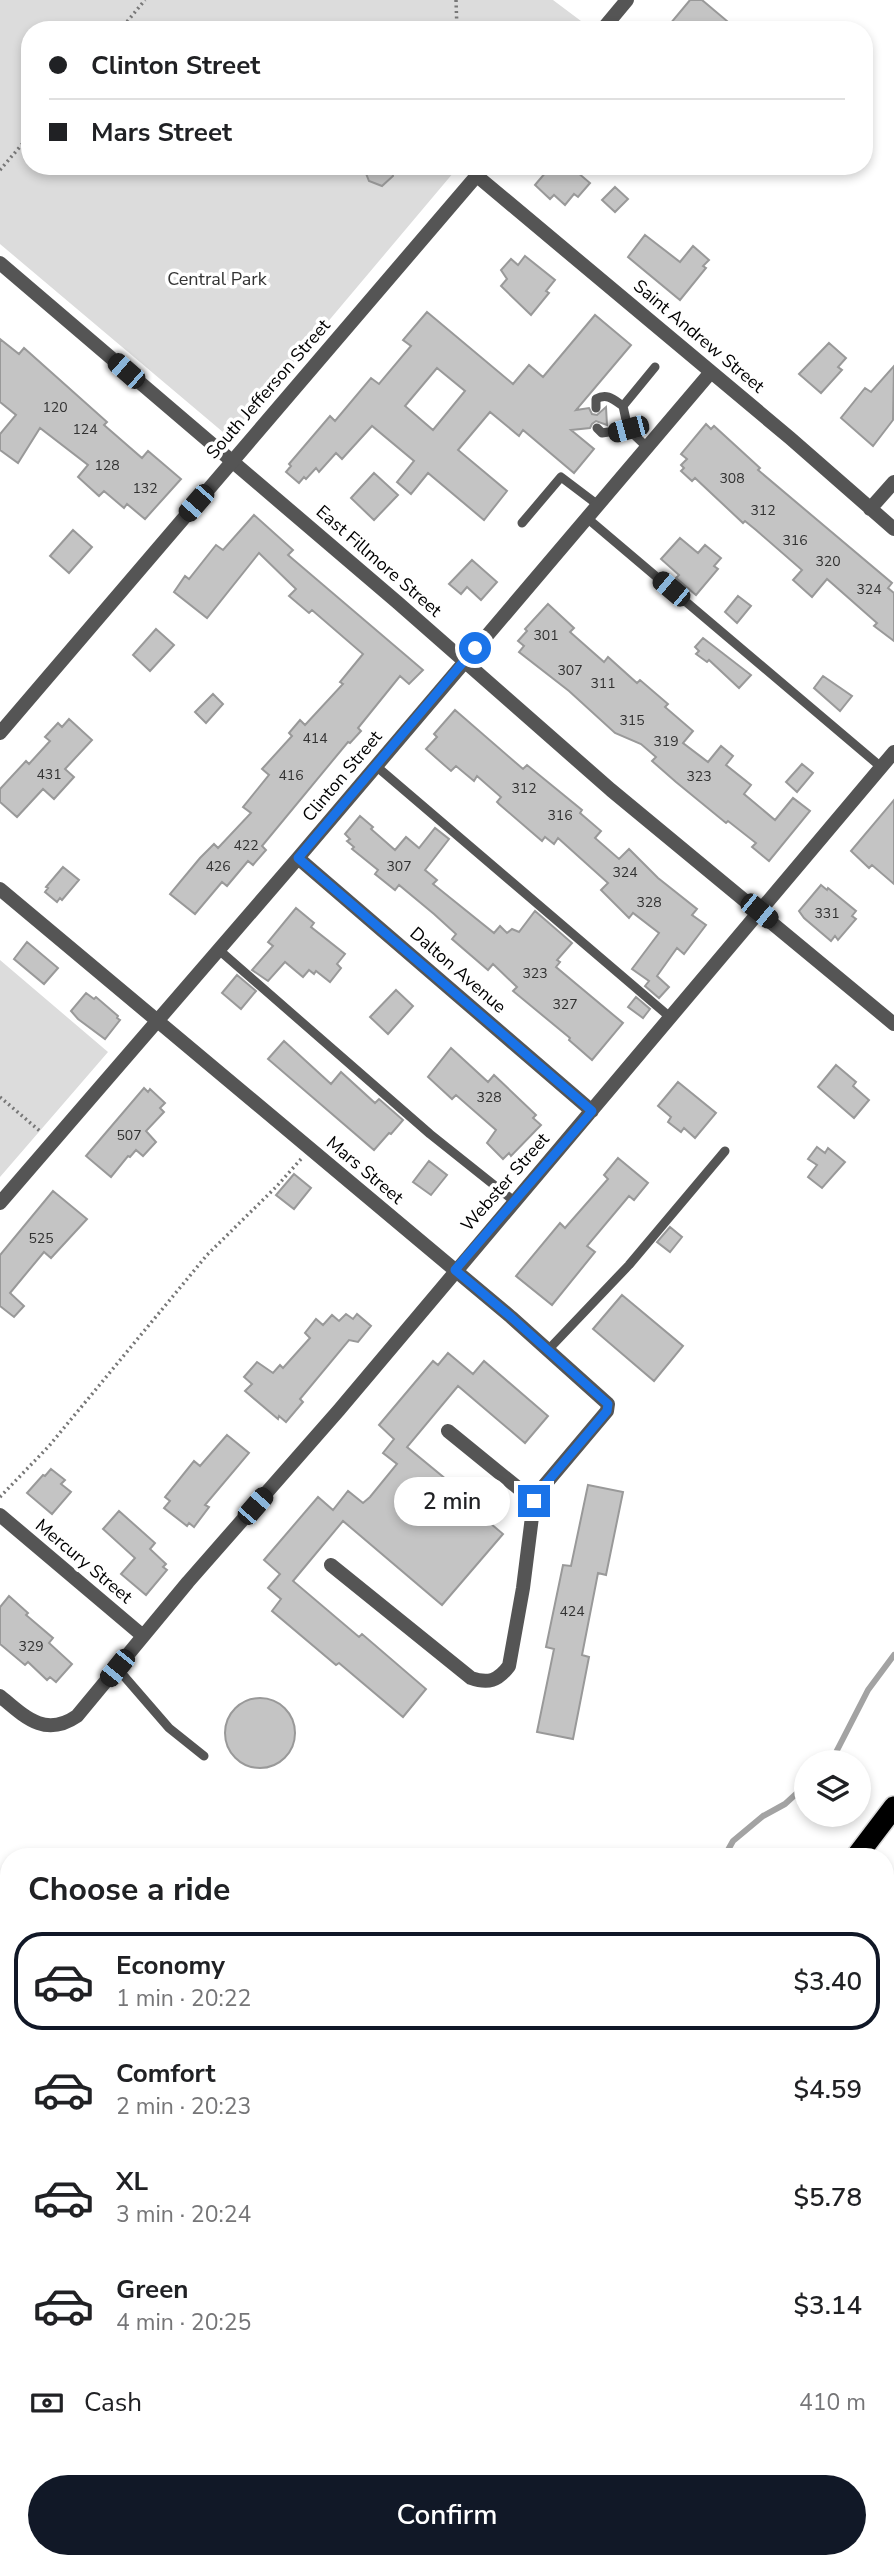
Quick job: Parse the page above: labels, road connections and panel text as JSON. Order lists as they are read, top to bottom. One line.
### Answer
{"streets":{"street":["Saint Andrew Street","South Jefferson Street","East Fillmore Street","Clinton Street","Dalton Avenue","Mars Street","Webster Street","Mercury Street"]},"crossings":[["Saint Andrew Street","Clinton Street"],["South Jefferson Street","East Fillmore Street"],["East Fillmore Street","Clinton Street"],["East Fillmore Street","Webster Street"],["Clinton Street","Dalton Avenue"],["Clinton Street","Mars Street"],["Dalton Avenue","Webster Street"],["Mars Street","Webster Street"],["Webster Street","Mercury Street"]],"parks":["Central Park"],"house_numbers":["120","124","128","308","132","312","316","320","324","301","307","311","315","414","319","431","416","323","312","316","422","426","307","324","328","331","323","327","328","507","525","424","329"],"page":{"banner":["Clinton Street","Mars Street"],"bubble":"2 min","heading":"Choose a ride","list":[{"name":"Economy","note":"1 min · 20:22","value":"$3.40"},{"name":"Comfort","note":"2 min · 20:23","value":"$4.59"},{"name":"XL","note":"3 min · 20:24","value":"$5.78"},{"name":"Green","note":"4 min · 20:25","value":"$3.14"}],"pay":["Cash","410 m"],"buttons":"Confirm"}}
